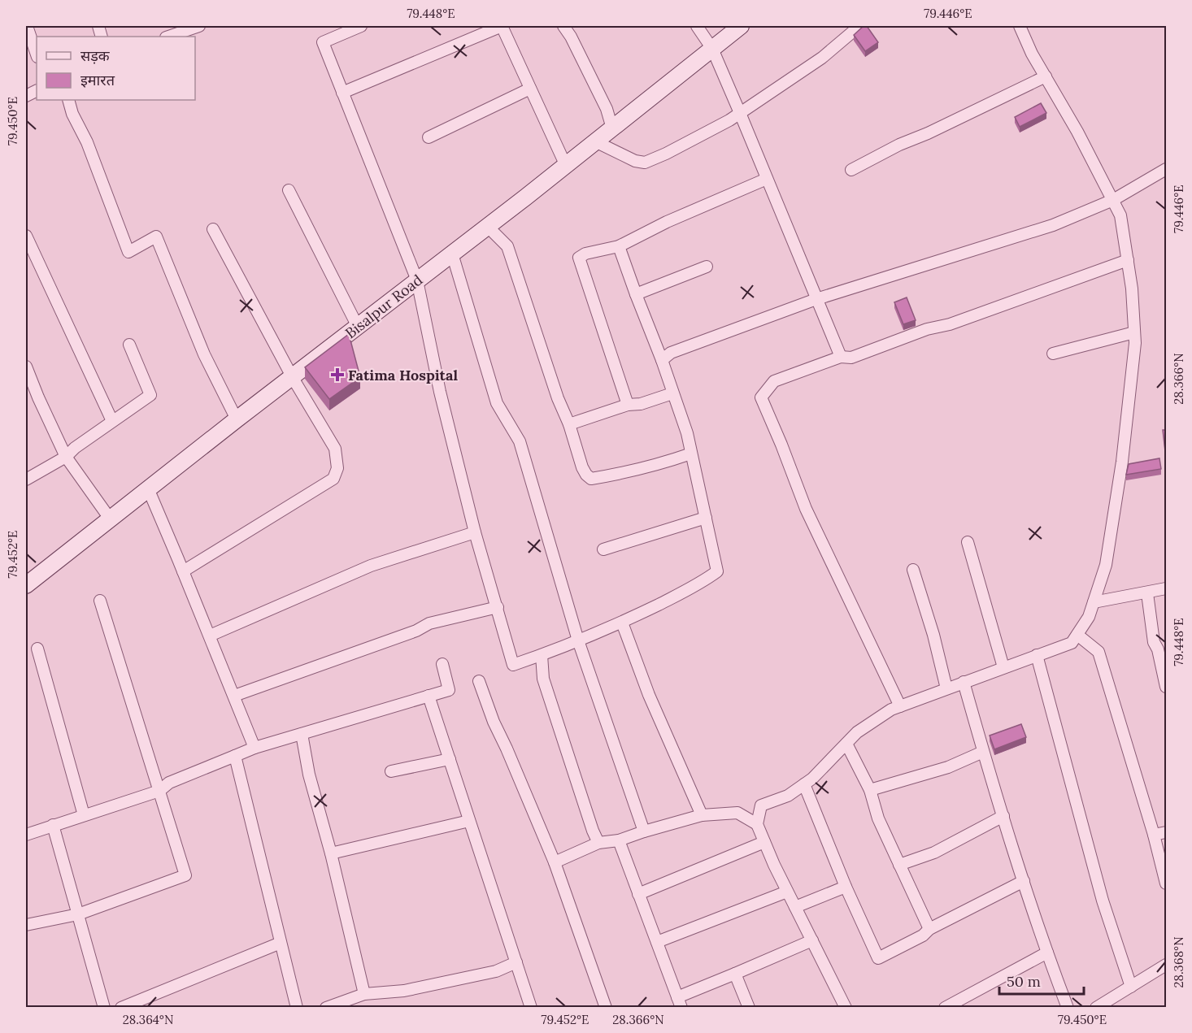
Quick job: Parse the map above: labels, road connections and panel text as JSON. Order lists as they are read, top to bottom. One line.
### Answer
{"streets":{"main road":["Bisalpur Road"]},"places":{"health":["Fatima Hospital"]},"legend":["सड़क","इमारत"],"scale_bar":"50 m","coordinates":["79.448°E","79.446°E","79.450°E","28.366°N","79.452°E","28.368°N","28.364°N"]}
